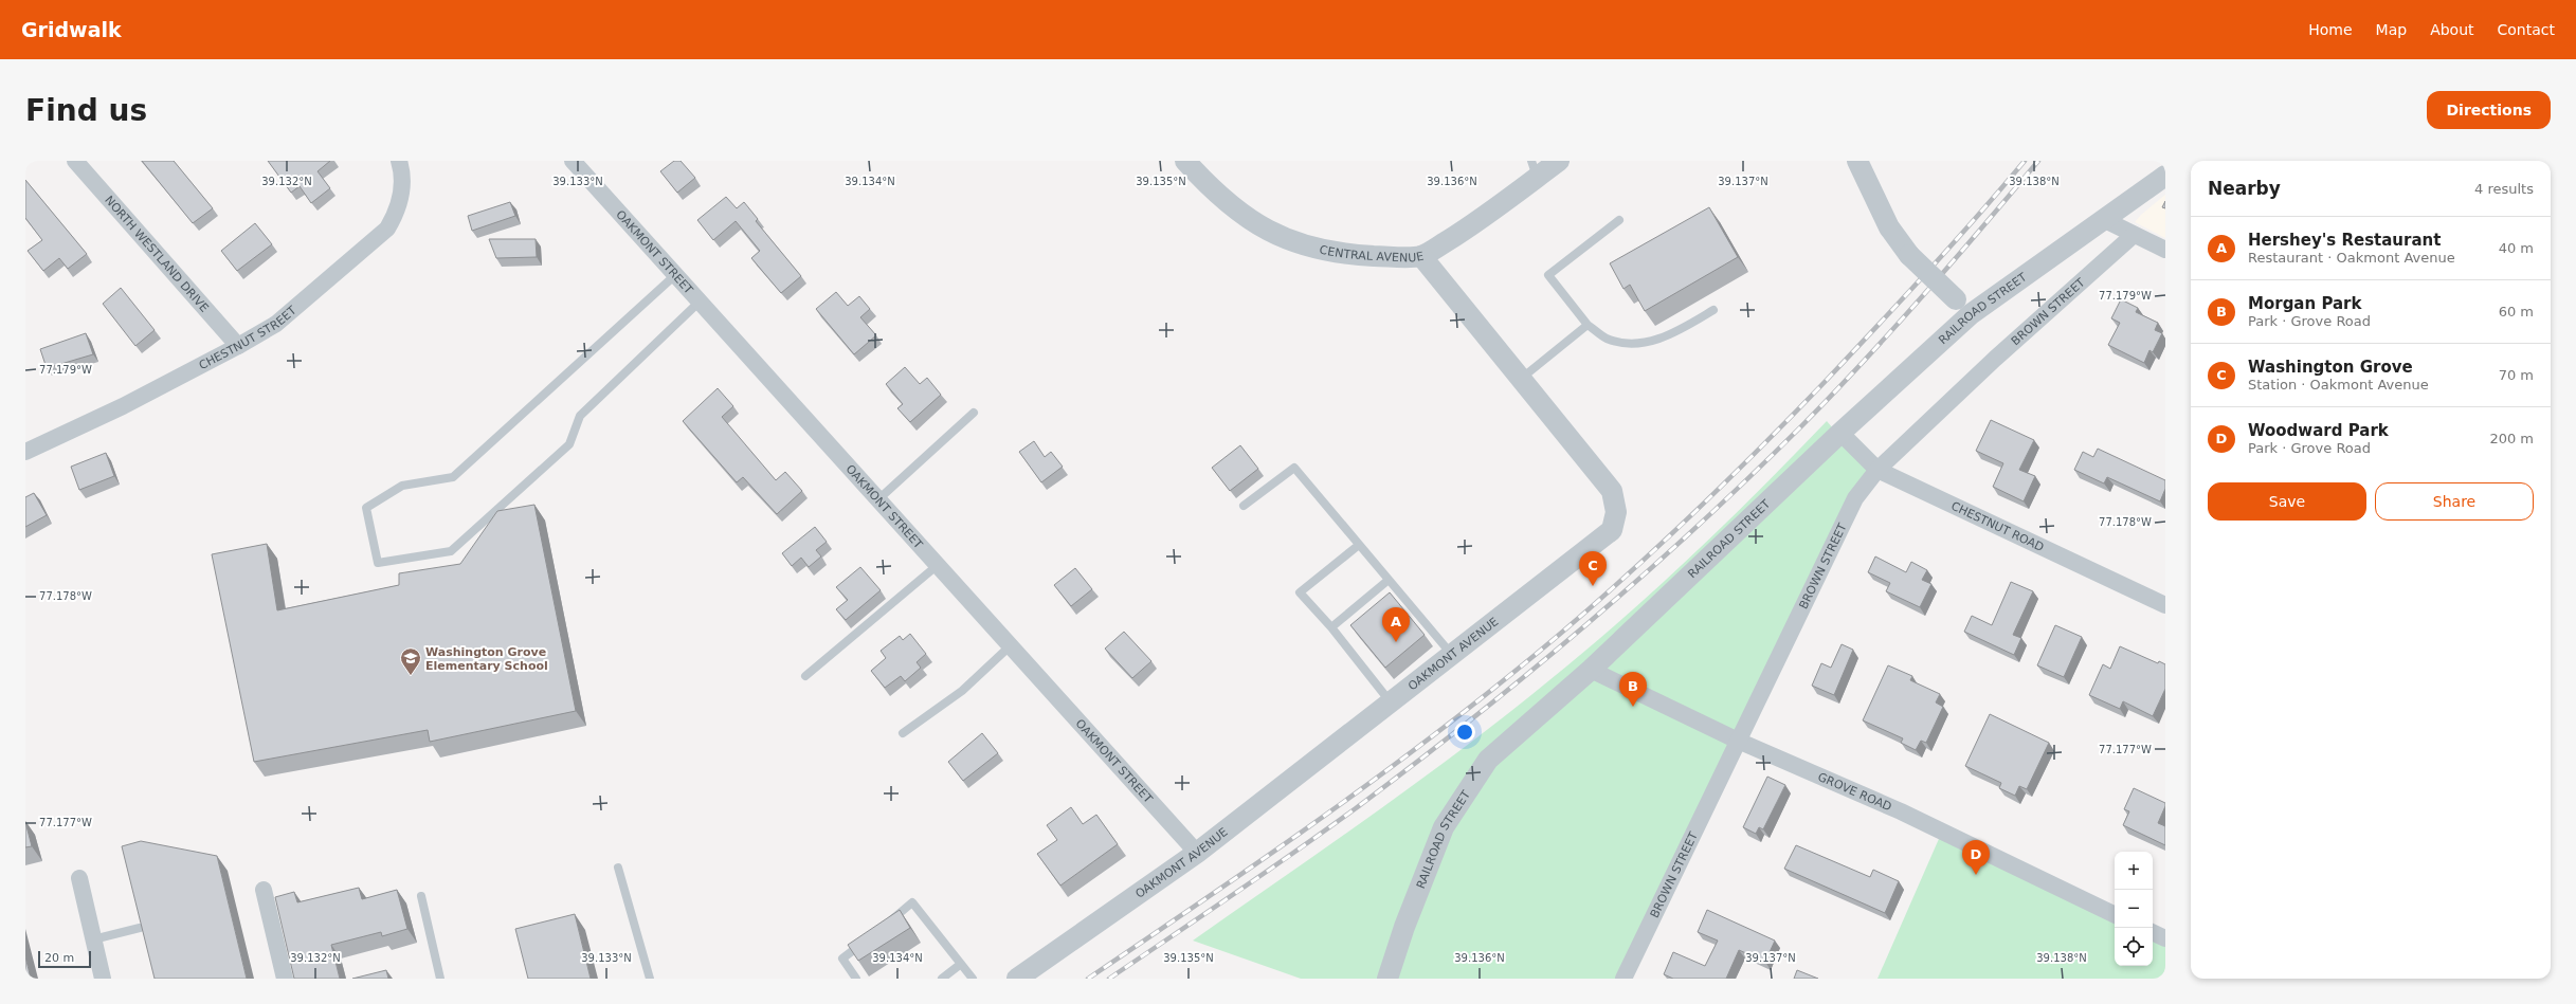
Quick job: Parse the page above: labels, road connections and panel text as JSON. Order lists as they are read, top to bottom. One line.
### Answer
{"streets":{"street":["CENTRAL AVENUE","OAKMONT STREET","NORTH WESTLAND DRIVE","RAILROAD STREET","BROWN STREET","CHESTNUT STREET","CHESTNUT ROAD","OAKMONT AVENUE","GROVE ROAD"]},"crossings":[["CENTRAL AVENUE","OAKMONT AVENUE"],["OAKMONT STREET","OAKMONT AVENUE"],["NORTH WESTLAND DRIVE","CHESTNUT STREET"],["RAILROAD STREET","CHESTNUT ROAD"],["RAILROAD STREET","GROVE ROAD"],["BROWN STREET","CHESTNUT ROAD"],["BROWN STREET","GROVE ROAD"]],"places":{"school or university":["Washington Grove Elementary School"]},"scale_bar":"20 m","page":{"header":"Gridwalk","nav":["Home","Map","About","Contact"],"buttons":["Directions",["Save","Share"]],"title":"Find us","heading":["Nearby","4 results"],"list":[{"mark":"A","name":"Hershey's Restaurant","note":"Restaurant · Oakmont Avenue","value":"40 m"},{"mark":"B","name":"Morgan Park","note":"Park · Grove Road","value":"60 m"},{"mark":"C","name":"Washington Grove","note":"Station · Oakmont Avenue","value":"70 m"},{"mark":"D","name":"Woodward Park","note":"Park · Grove Road","value":"200 m"}],"pins":["C","A","B","D"],"map_buttons":["+","−"],"scale":"20 m"},"coordinates":["39.132°N","39.133°N","39.134°N","39.135°N","39.136°N","39.137°N","39.138°N","77.179°W","77.178°W","77.177°W"]}
